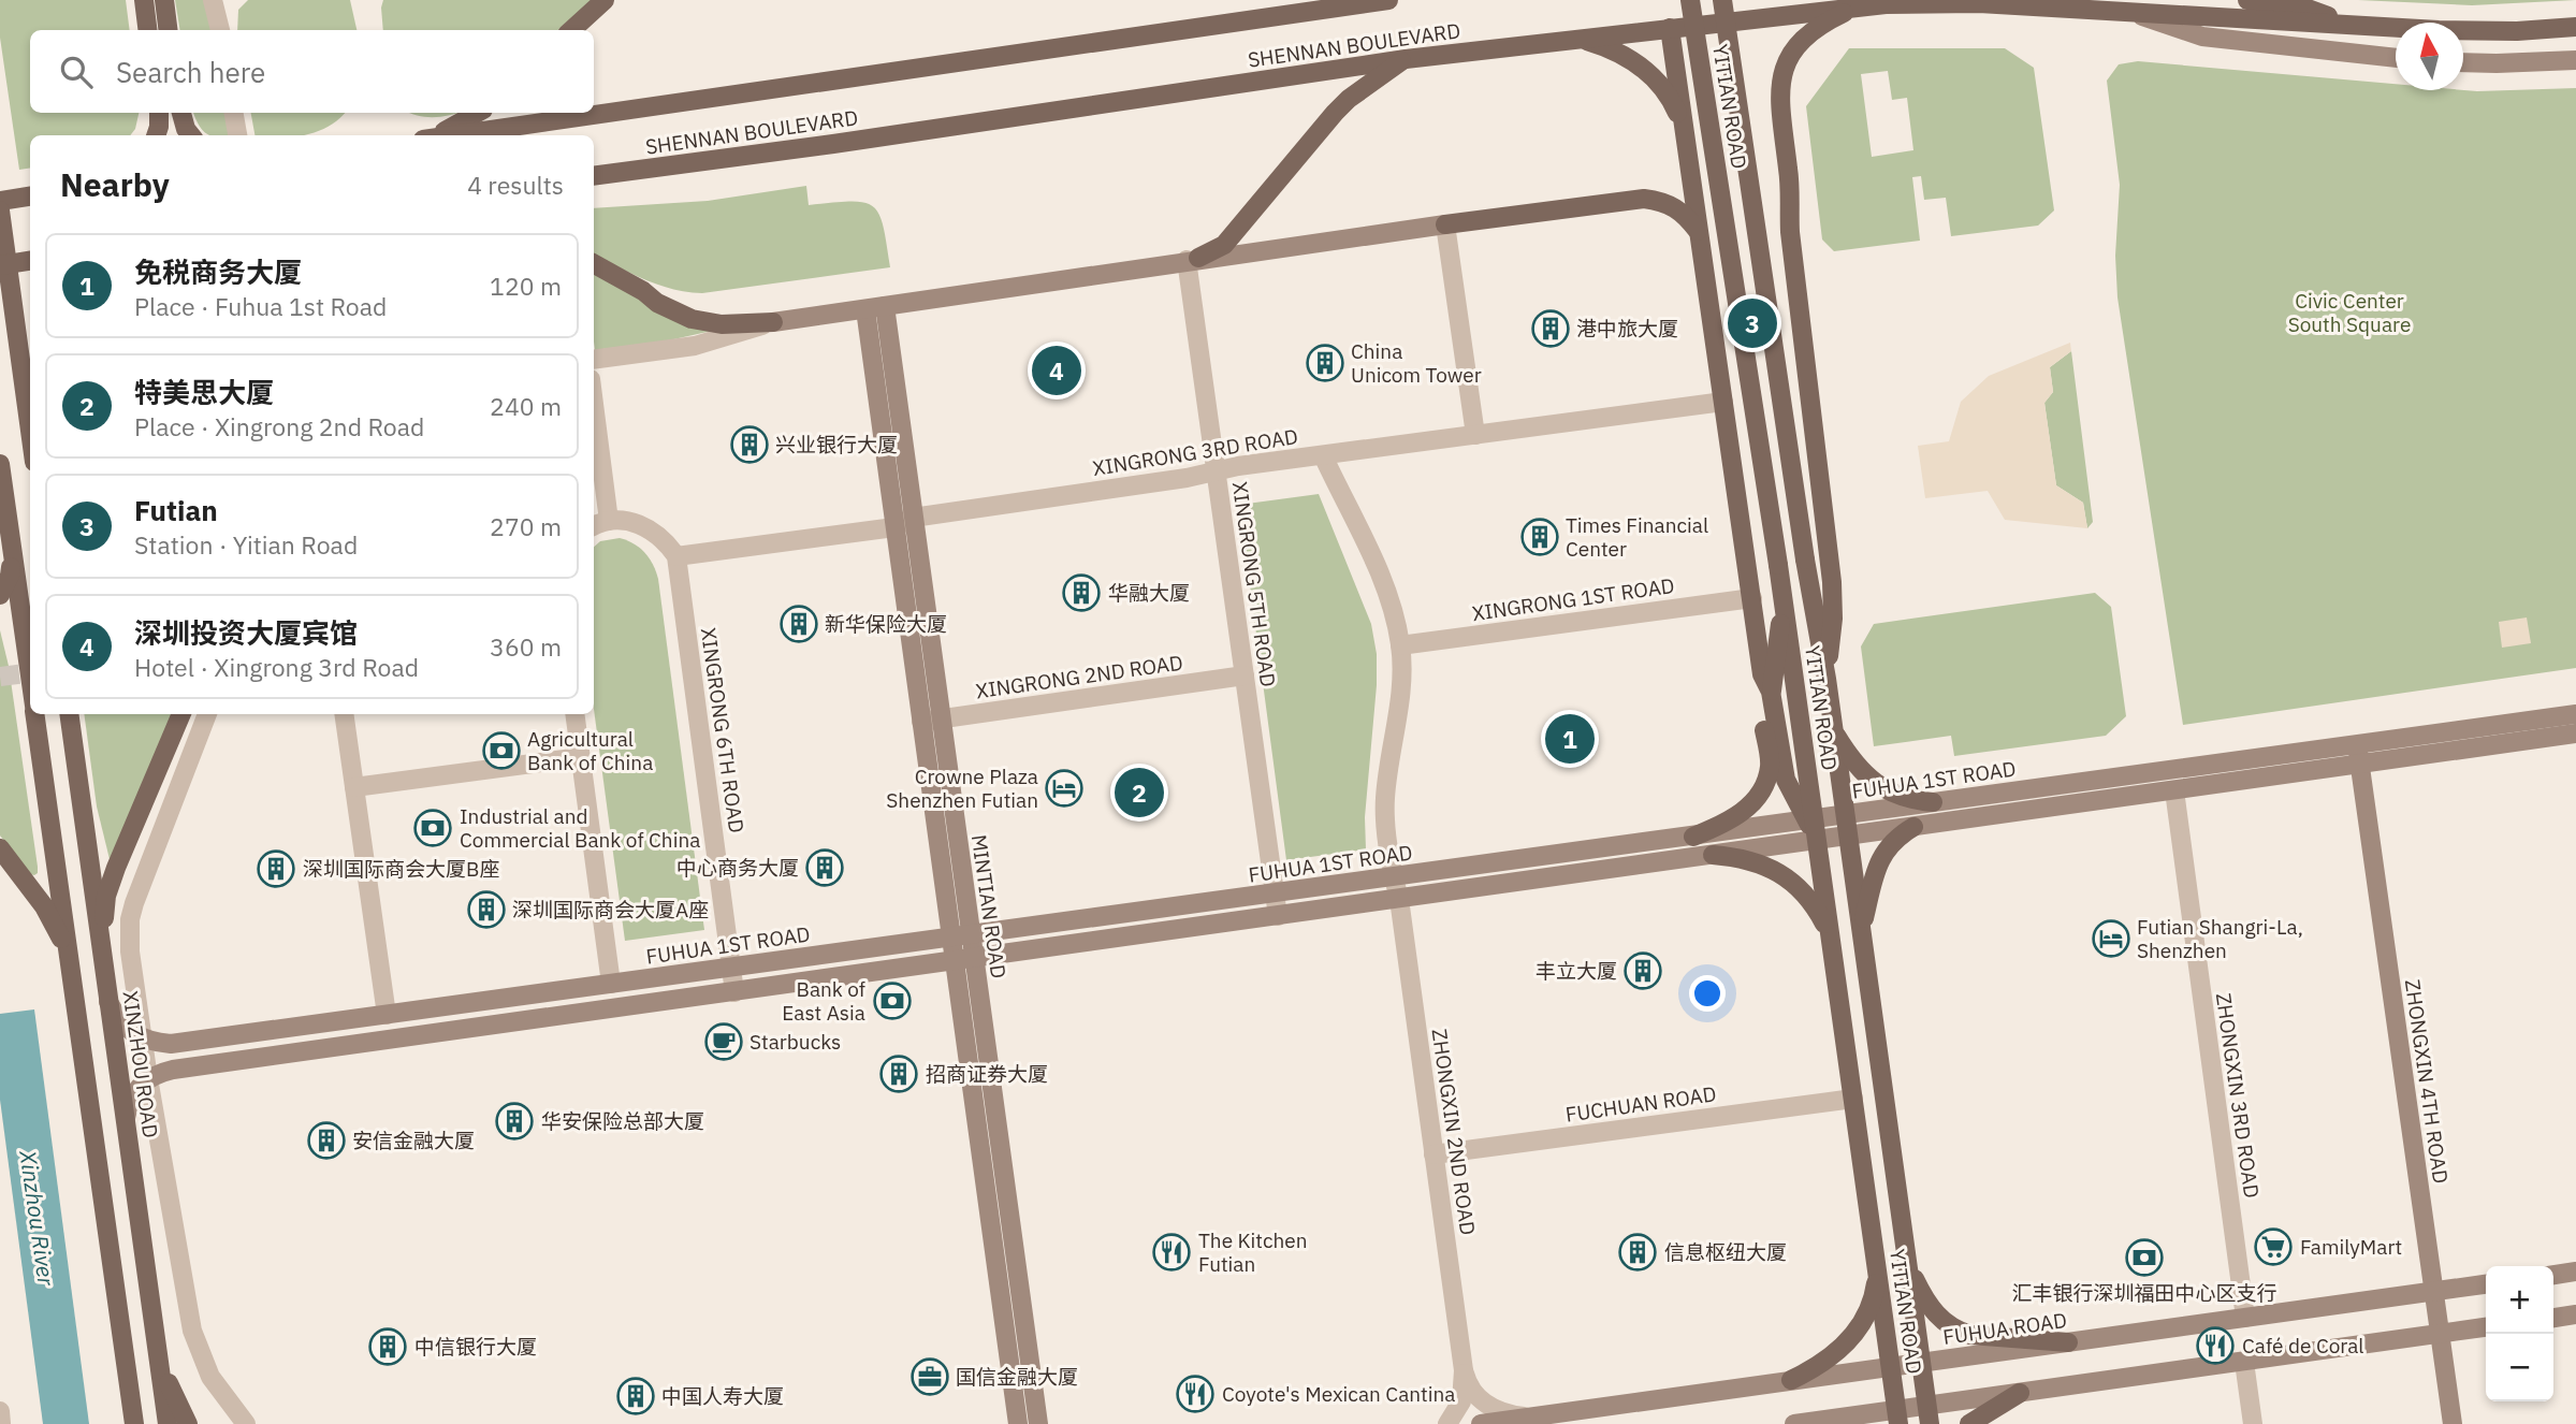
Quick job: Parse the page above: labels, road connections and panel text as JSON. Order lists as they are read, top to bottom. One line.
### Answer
{"streets":{"main road":["SHENNAN BOULEVARD","YITIAN ROAD","XINZHOU ROAD"],"street":["XINGRONG 3RD ROAD","XINGRONG 5TH ROAD","XINGRONG 1ST ROAD","XINGRONG 2ND ROAD","XINGRONG 6TH ROAD","FUHUA 1ST ROAD","MINTIAN ROAD","ZHONGXIN 4TH ROAD","ZHONGXIN 3RD ROAD","FUCHUAN ROAD","ZHONGXIN 2ND ROAD","FUHUA ROAD"]},"crossings":[["YITIAN ROAD","FUHUA 1ST ROAD"],["YITIAN ROAD","FUCHUAN ROAD"],["YITIAN ROAD","FUHUA ROAD"],["XINGRONG 3RD ROAD","XINGRONG 5TH ROAD"],["XINGRONG 3RD ROAD","XINGRONG 6TH ROAD"],["XINGRONG 3RD ROAD","MINTIAN ROAD"],["XINGRONG 3RD ROAD","ZHONGXIN 2ND ROAD"],["XINGRONG 5TH ROAD","XINGRONG 2ND ROAD"],["XINGRONG 5TH ROAD","FUHUA 1ST ROAD"],["XINGRONG 1ST ROAD","ZHONGXIN 2ND ROAD"],["XINGRONG 2ND ROAD","MINTIAN ROAD"],["XINGRONG 6TH ROAD","FUHUA 1ST ROAD"],["FUHUA 1ST ROAD","MINTIAN ROAD"],["FUHUA 1ST ROAD","ZHONGXIN 4TH ROAD"],["FUHUA 1ST ROAD","ZHONGXIN 3RD ROAD"],["FUHUA 1ST ROAD","ZHONGXIN 2ND ROAD"],["ZHONGXIN 4TH ROAD","FUHUA ROAD"],["ZHONGXIN 3RD ROAD","FUHUA ROAD"],["FUCHUAN ROAD","ZHONGXIN 2ND ROAD"],["ZHONGXIN 2ND ROAD","FUHUA ROAD"]],"water":["Xinzhou River"],"parks":["Civic Center South Square"],"places":{"building":["港中旅大厦","China Unicom Tower","兴业银行大厦","Times Financial Center","华融大厦","新华保险大厦","中心商务大厦","深圳国际商会大厦B座","深圳国际商会大厦A座","丰立大厦","招商证券大厦","华安保险总部大厦","安信金融大厦","信息枢纽大厦","中信银行大厦","中国人寿大厦"],"bank":["Agricultural Bank of China","Industrial and Commercial Bank of China","Bank of East Asia","汇丰银行深圳福田中心区支行"],"hotel":["Crowne Plaza Shenzhen Futian","Futian Shangri-La, Shenzhen"],"cafe":["Starbucks"],"supermarket":["FamilyMart"],"restaurant":["The Kitchen Futian","Café de Coral","Coyote's Mexican Cantina"],"office":["国信金融大厦"]},"north":"top","page":{"search":"Search here","heading":["Nearby","4 results"],"list":[{"mark":"1","name":"免税商务大厦","note":"Place · Fuhua 1st Road","value":"120 m"},{"mark":"2","name":"特美思大厦","note":"Place · Xingrong 2nd Road","value":"240 m"},{"mark":"3","name":"Futian","note":"Station · Yitian Road","value":"270 m"},{"mark":"4","name":"深圳投资大厦宾馆","note":"Hotel · Xingrong 3rd Road","value":"360 m"}],"pins":["3","4","1","2"],"map_buttons":["+","−"]}}
